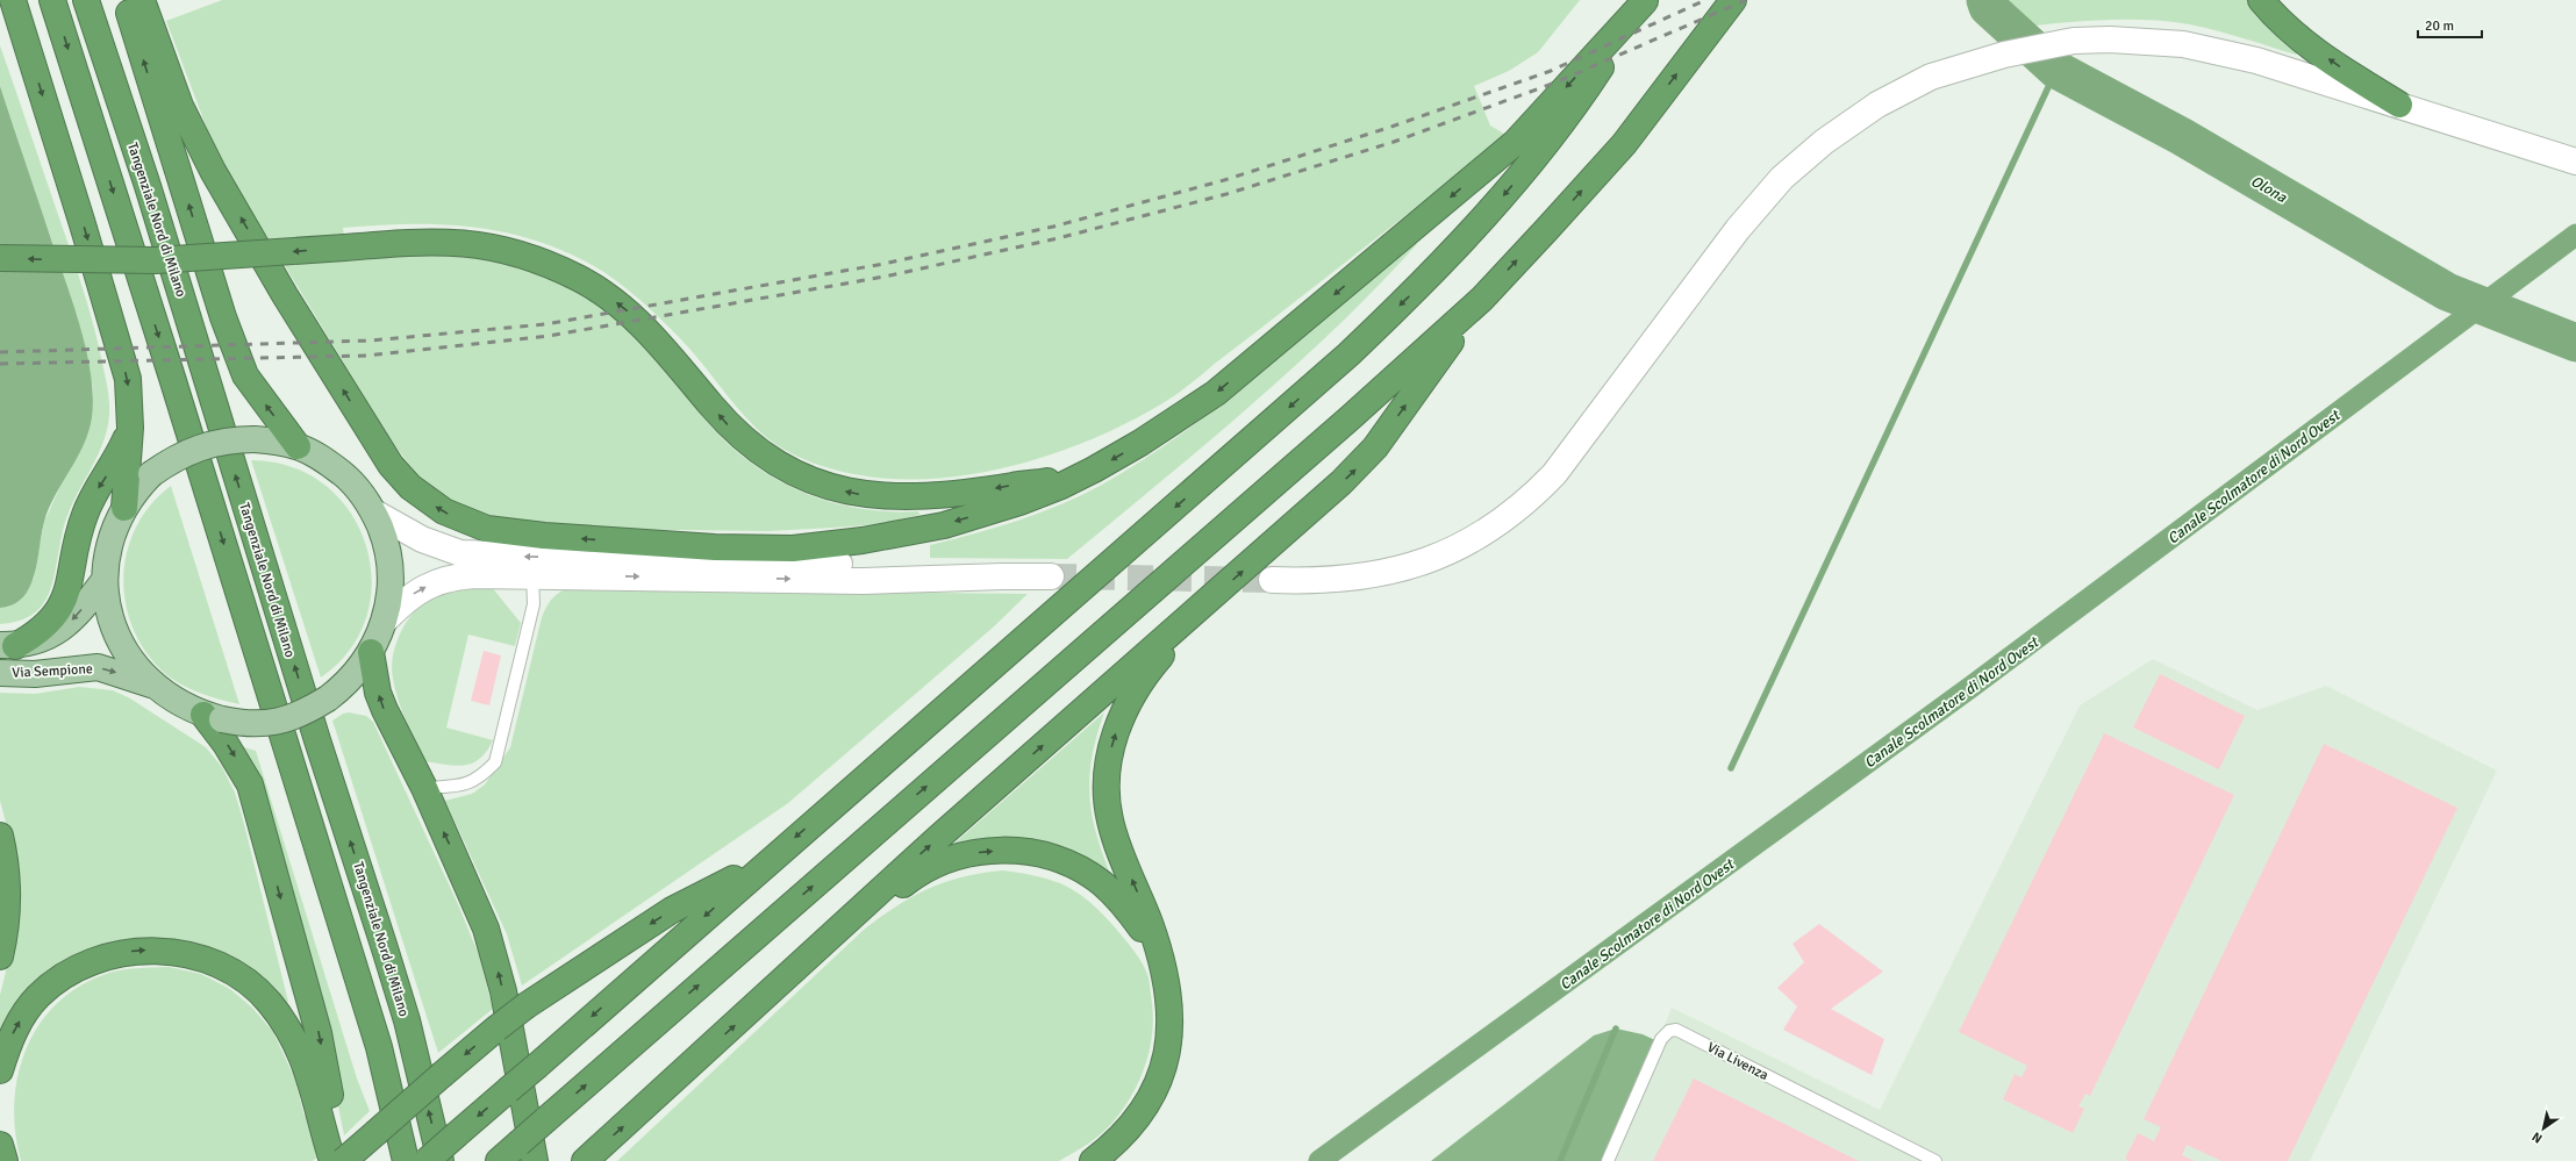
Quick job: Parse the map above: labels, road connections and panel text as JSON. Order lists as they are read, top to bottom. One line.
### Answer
{"streets":{"highway":["Tangenziale Nord di Milano"],"main road":["Via Sempione"],"lane":["Via Livenza"]},"water":["Olona","Canale Scolmatore di Nord Ovest"],"scale_bar":"20 m","north":"bottom left"}
